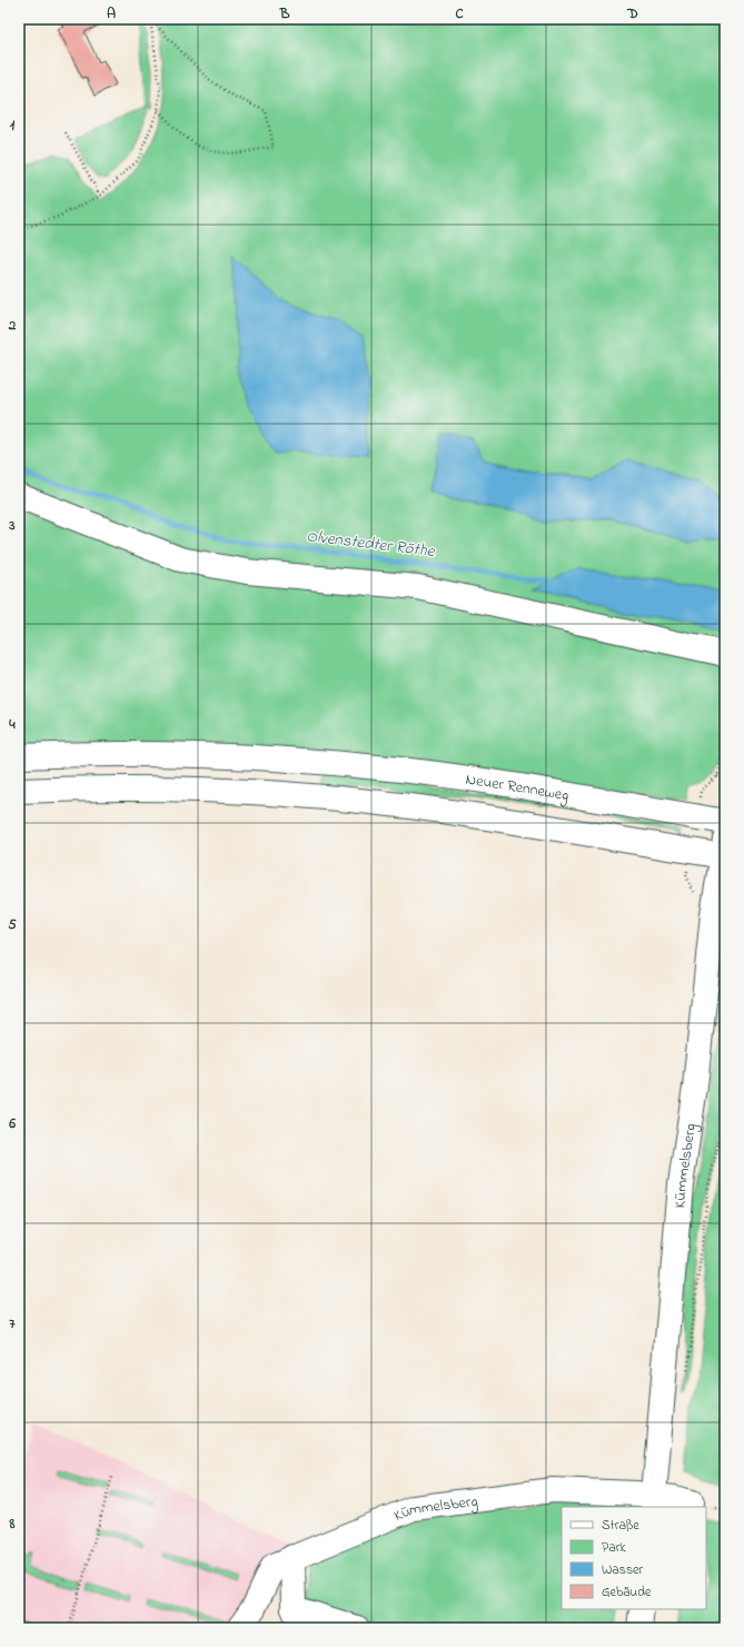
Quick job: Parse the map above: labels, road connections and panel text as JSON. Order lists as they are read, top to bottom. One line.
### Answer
{"streets":{"main road":["Neuer Renneweg","Kümmelsberg"]},"water":["Olvenstedter Röthe"],"legend":["Straße","Park","Wasser","Gebäude"],"grid":{"columns":["A","B","C","D"],"rows":["1","2","3","4","5","6","7","8"]}}
